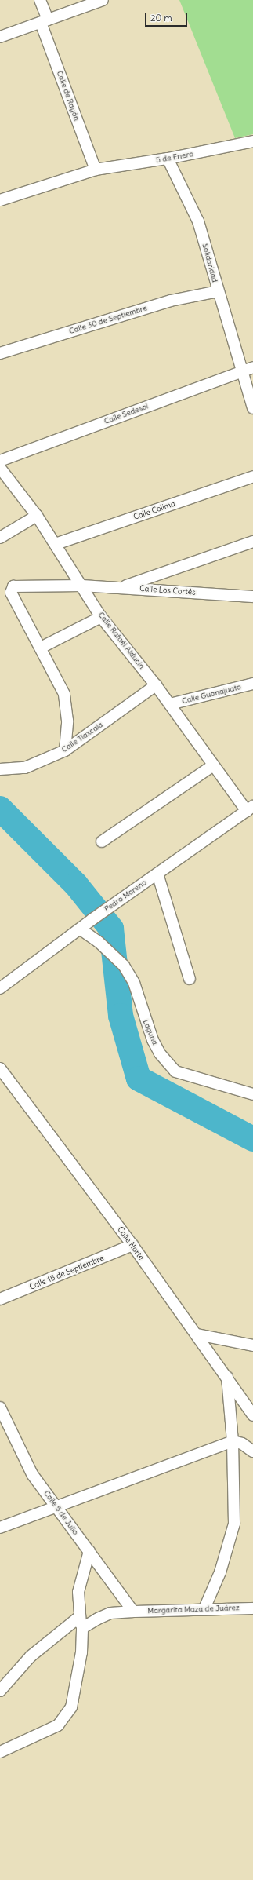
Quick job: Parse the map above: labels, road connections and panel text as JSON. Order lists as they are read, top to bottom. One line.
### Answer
{"streets":{"street":["Calle de Rayón","5 de Enero","Solidaridad","Calle 30 de Septiembre","Calle Sedesol","Calle Colima","Calle Los Cortés","Calle Rafaél Alducín","Calle Guanajuato","Calle Tlaxcala","Pedro Moreno","Laguna","Calle Norte","Calle 15 de Septiembre","Calle 5 de Julio","Margarita Maza de Juárez"]},"crossings":[["Calle de Rayón","5 de Enero"],["5 de Enero","Solidaridad"],["Solidaridad","Calle 30 de Septiembre"],["Solidaridad","Calle Sedesol"],["Calle Colima","Calle Rafaél Alducín"],["Calle Los Cortés","Calle Rafaél Alducín"],["Calle Rafaél Alducín","Calle Guanajuato"],["Calle Rafaél Alducín","Calle Tlaxcala"],["Calle Rafaél Alducín","Pedro Moreno"],["Pedro Moreno","Laguna"],["Calle Norte","Calle 15 de Septiembre"],["Calle 5 de Julio","Margarita Maza de Juárez"]],"scale_bar":"20 m"}
